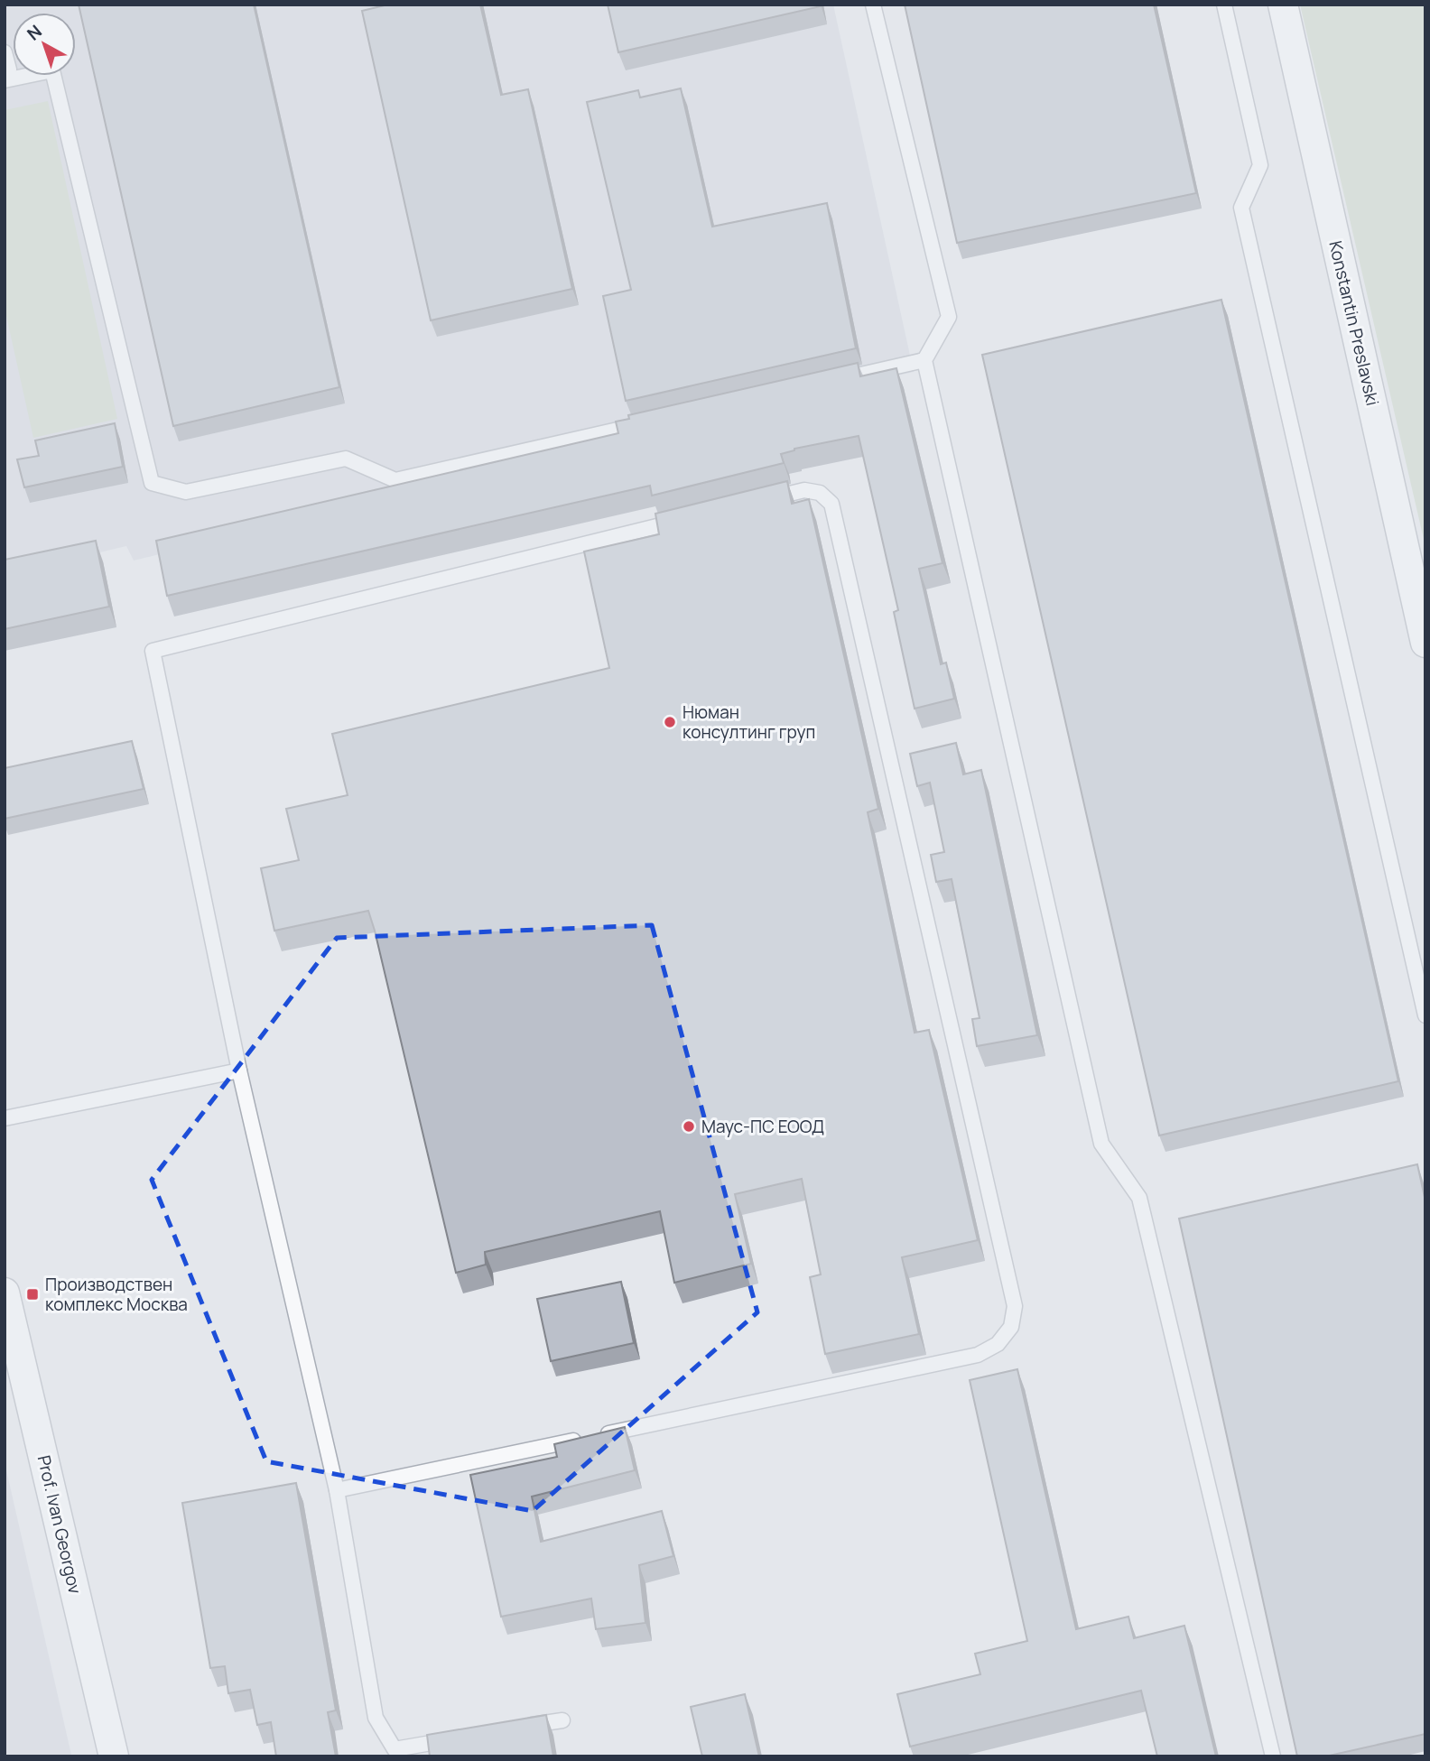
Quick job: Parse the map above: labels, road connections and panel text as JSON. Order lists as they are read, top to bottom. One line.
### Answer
{"streets":{"street":["Konstantin Preslavski","Prof. Ivan Georgov"]},"places":{"other":["Нюман консултинг груп","Маус-ПС ЕООД"],"transit":["Производствен комплекс Москва"]},"north":"top left"}
